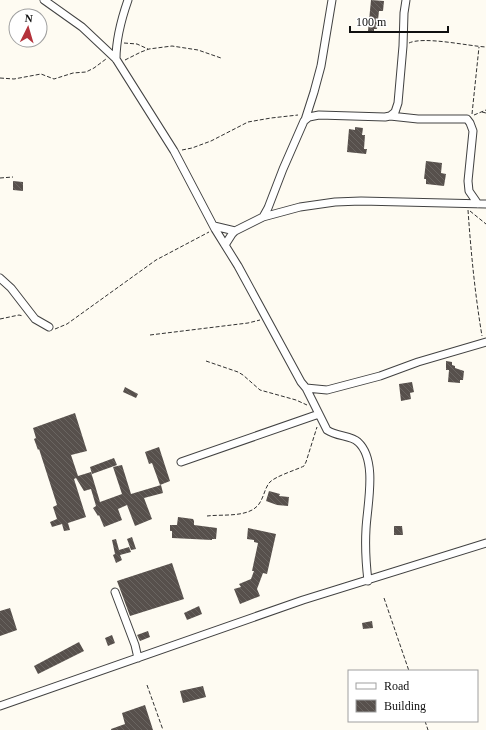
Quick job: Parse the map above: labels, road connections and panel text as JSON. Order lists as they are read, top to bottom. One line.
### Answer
{"legend":["Road","Building"],"scale_bar":"100 m","north":"top"}
